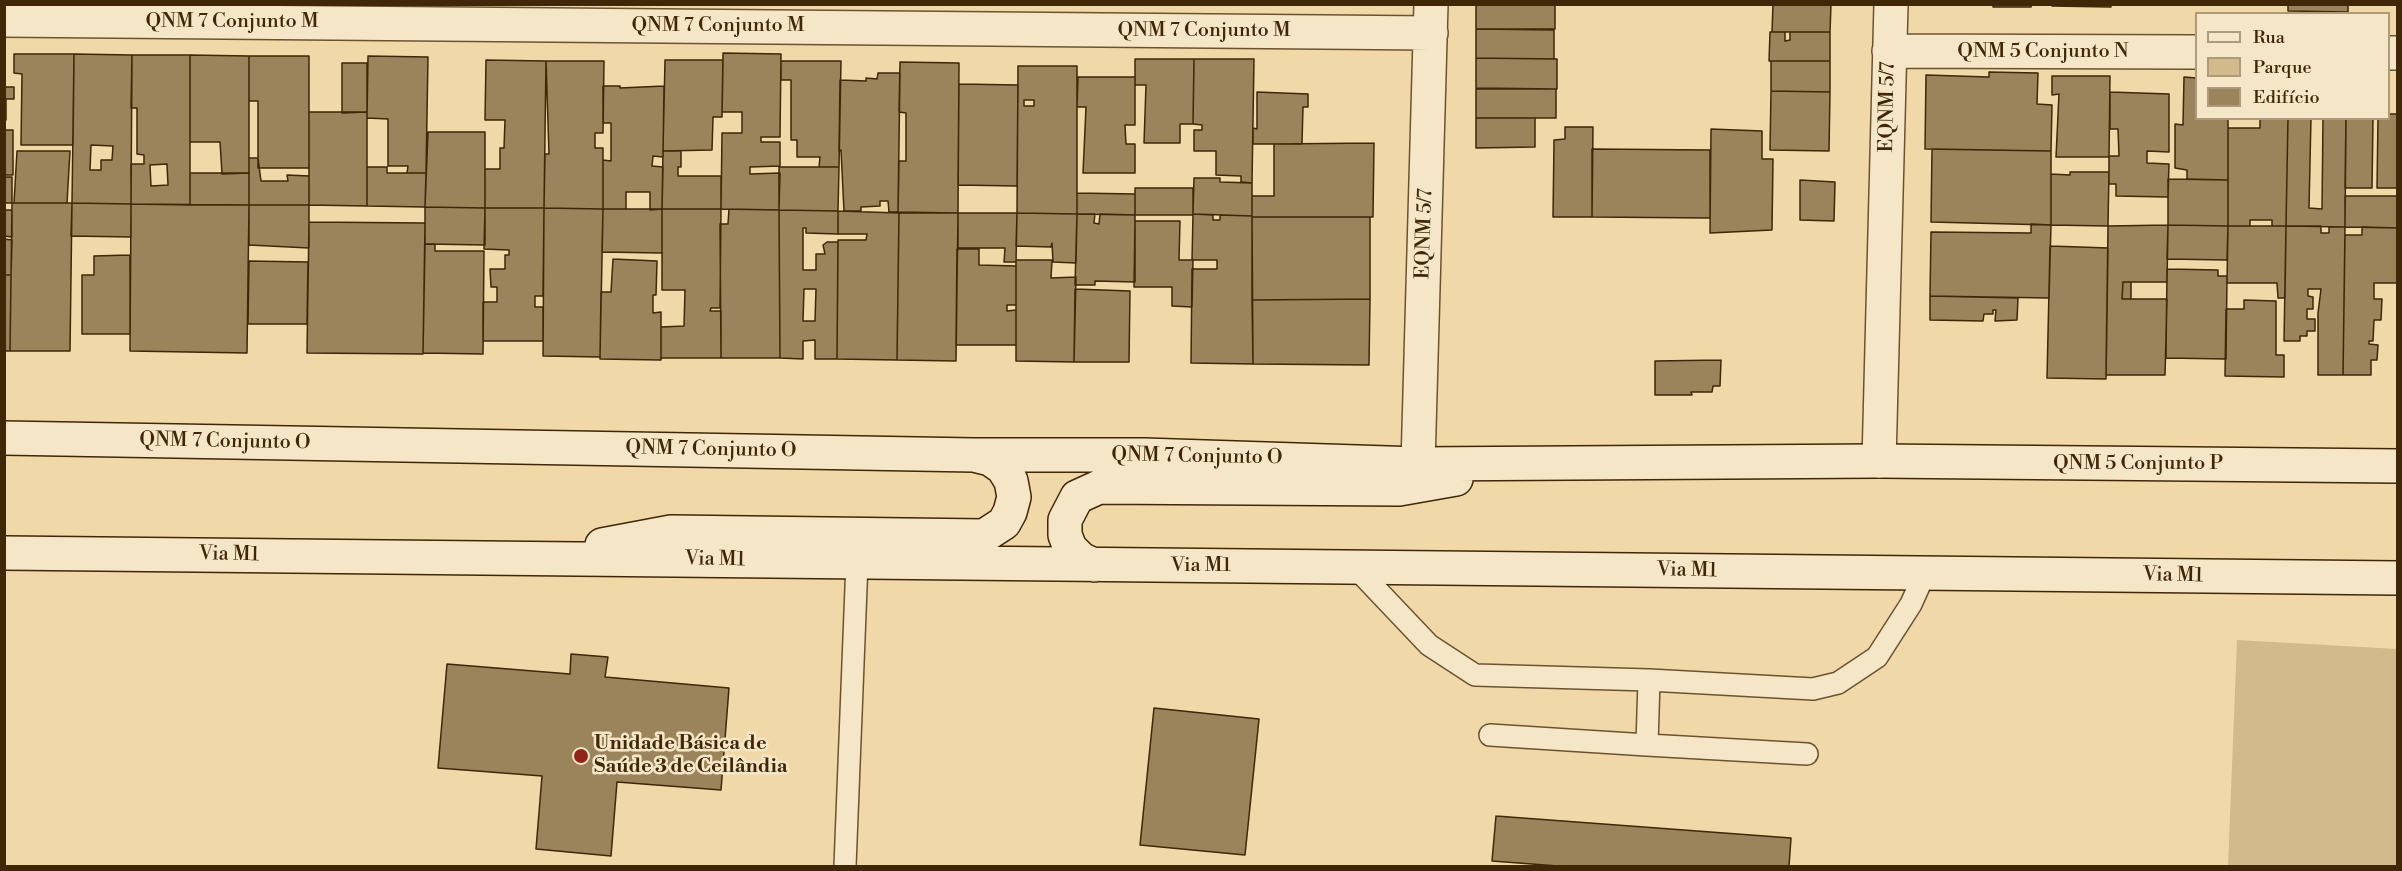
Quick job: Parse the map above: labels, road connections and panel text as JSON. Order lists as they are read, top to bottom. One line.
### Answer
{"streets":{"main road":["QNM 7 Conjunto M","QNM 5 Conjunto N","EQNM 5/7","QNM 7 Conjunto O","QNM 5 Conjunto P","Via M1"]},"crossings":[["QNM 7 Conjunto M","EQNM 5/7"],["QNM 5 Conjunto N","EQNM 5/7"],["EQNM 5/7","QNM 7 Conjunto O"],["EQNM 5/7","QNM 5 Conjunto P"]],"places":["Unidade Básica de Saúde 3 de Ceilândia"],"legend":["Rua","Parque","Edifício"]}
